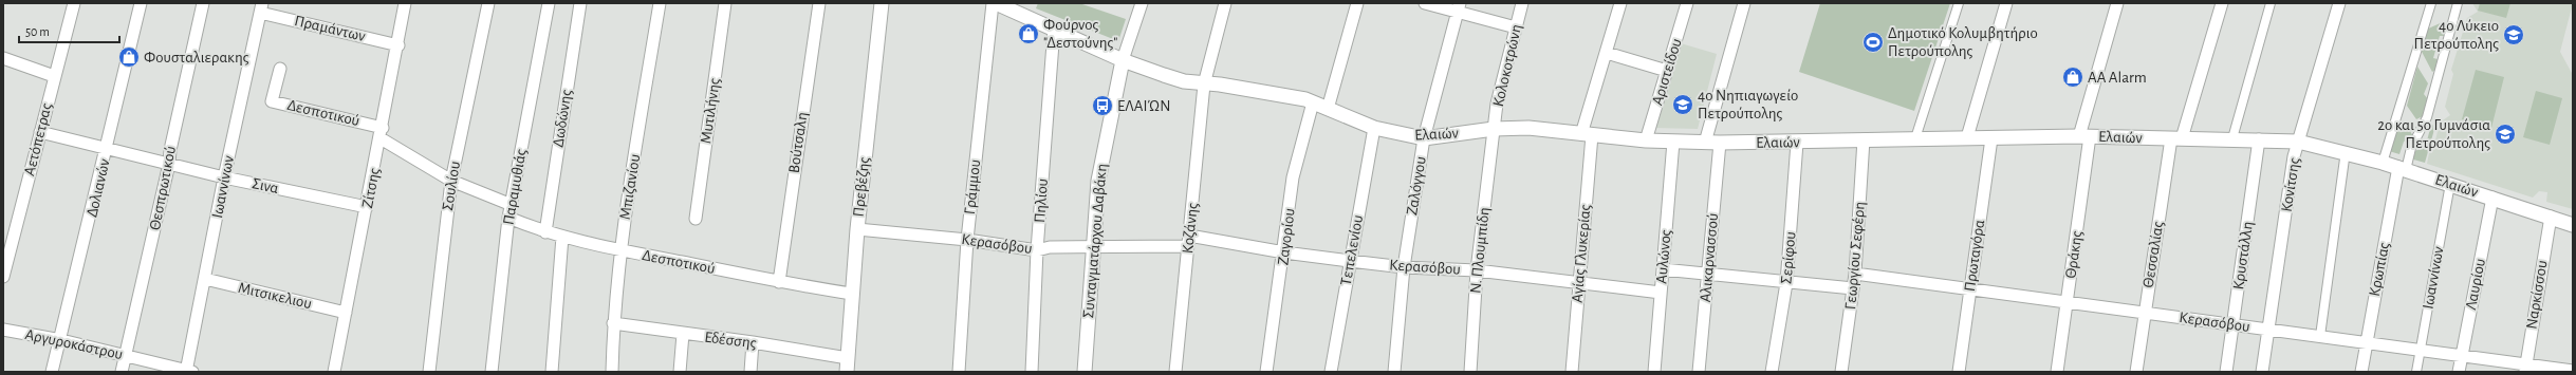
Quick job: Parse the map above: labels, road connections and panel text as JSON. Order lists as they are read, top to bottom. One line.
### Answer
{"streets":{"street":["Πραμάντων","Κολοκοτρώνη","Αριστείδου","Μυτιλήνης","Δεσποτικού","Δωδώνης","Ελαιών","Αετόπετρας","Βούτσαλη","Κονίτσης","Σινα","Σουλίου","Ζαλόγγου","Ιωαννίνων","Παραμυθιάς","Μπιζανίου","Πρεβέζης","Γράμμου","Δολιανών","Θεσπρωτικού","Ζίτσης","Πηλίου","Κοζάνης","Ζαγορίου","Συνταγματάρχου Δαβάκη","Κερασόβου","Τεπελενίου","N. Πλουμπίδη","Αγίας Γλυκερίας","Θράκης","Θεσσαλίας","Γεωργίου Σεφέρη","Πρωταγόρα","Κρυστάλλη","Αυλώνος","Αλικαρνασσού","Σερίφου","Κρωπίας","Λαυρίου","Ναρκίσσου","Μιτσικελιου","Εδέσσης","Αργυροκάστρου"]},"crossings":[["Πραμάντων","Ιωαννίνων"],["Πραμάντων","Ζίτσης"],["Κολοκοτρώνη","Ελαιών"],["Κολοκοτρώνη","N. Πλουμπίδη"],["Αριστείδου","Ελαιών"],["Δεσποτικού","Δωδώνης"],["Δεσποτικού","Βούτσαλη"],["Δεσποτικού","Σουλίου"],["Δεσποτικού","Παραμυθιάς"],["Δεσποτικού","Μπιζανίου"],["Δεσποτικού","Πρεβέζης"],["Δεσποτικού","Ζίτσης"],["Ελαιών","Κονίτσης"],["Ελαιών","Ζαλόγγου"],["Ελαιών","Ιωαννίνων"],["Ελαιών","Πηλίου"],["Ελαιών","Κοζάνης"],["Ελαιών","Ζαγορίου"],["Ελαιών","Συνταγματάρχου Δαβάκη"],["Ελαιών","Τεπελενίου"],["Ελαιών","N. Πλουμπίδη"],["Ελαιών","Αγίας Γλυκερίας"],["Ελαιών","Θράκης"],["Ελαιών","Θεσσαλίας"],["Ελαιών","Γεωργίου Σεφέρη"],["Ελαιών","Πρωταγόρα"],["Ελαιών","Κρυστάλλη"],["Ελαιών","Αυλώνος"],["Ελαιών","Αλικαρνασσού"],["Ελαιών","Σερίφου"],["Ελαιών","Κρωπίας"],["Ελαιών","Λαυρίου"],["Ελαιών","Ναρκίσσου"],["Αετόπετρας","Σινα"],["Κονίτσης","Κερασόβου"],["Σινα","Ιωαννίνων"],["Σινα","Δολιανών"],["Σινα","Θεσπρωτικού"],["Σινα","Ζίτσης"],["Ζαλόγγου","Κερασόβου"],["Ιωαννίνων","Κερασόβου"],["Ιωαννίνων","Μιτσικελιου"],["Ιωαννίνων","Αργυροκάστρου"],["Μπιζανίου","Εδέσσης"],["Πρεβέζης","Κερασόβου"],["Πρεβέζης","Εδέσσης"],["Γράμμου","Κερασόβου"],["Δολιανών","Αργυροκάστρου"],["Θεσπρωτικού","Αργυροκάστρου"],["Ζίτσης","Μιτσικελιου"],["Πηλίου","Κερασόβου"],["Κοζάνης","Κερασόβου"],["Ζαγορίου","Κερασόβου"],["Συνταγματάρχου Δαβάκη","Κερασόβου"],["Κερασόβου","Τεπελενίου"],["Κερασόβου","N. Πλουμπίδη"],["Κερασόβου","Αγίας Γλυκερίας"],["Κερασόβου","Θράκης"],["Κερασόβου","Θεσσαλίας"],["Κερασόβου","Γεωργίου Σεφέρη"],["Κερασόβου","Πρωταγόρα"],["Κερασόβου","Κρυστάλλη"],["Κερασόβου","Αυλώνος"],["Κερασόβου","Κρωπίας"],["Κερασόβου","Λαυρίου"],["Κερασόβου","Ναρκίσσου"]],"places":{"shop":["Φούρνος \"Δεστούνης\"","Φουσταλιερακης","AA Alarm"],"school or university":["4ο Λύκειο Πετρούπολης","4ο Νηπιαγωγείο Πετρούπολης","2ο και 5ο Γυμνάσια Πετρούπολης"],"sports":["Δημοτικό Κολυμβητήριο Πετρούπολης"],"bus stop":["ΕΛΑΙΏΝ"]},"scale_bar":"50 m"}
